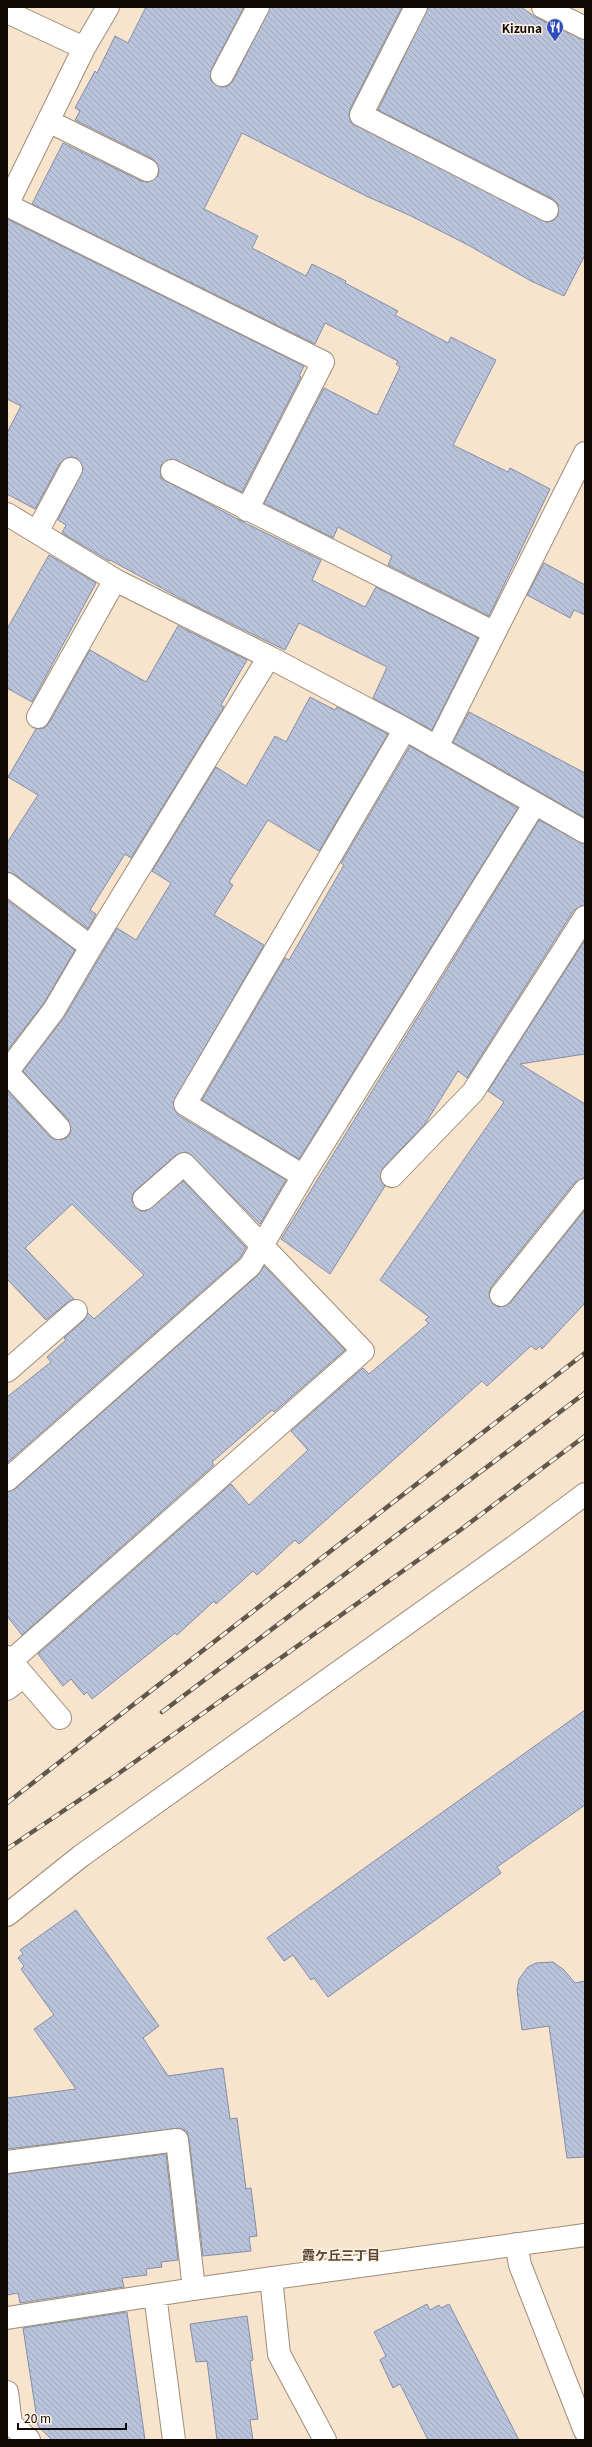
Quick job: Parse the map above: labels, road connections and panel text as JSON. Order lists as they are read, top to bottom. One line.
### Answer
{"districts":["霞ケ丘三丁目"],"places":{"restaurant":["Kizuna"]},"scale_bar":"20 m"}
